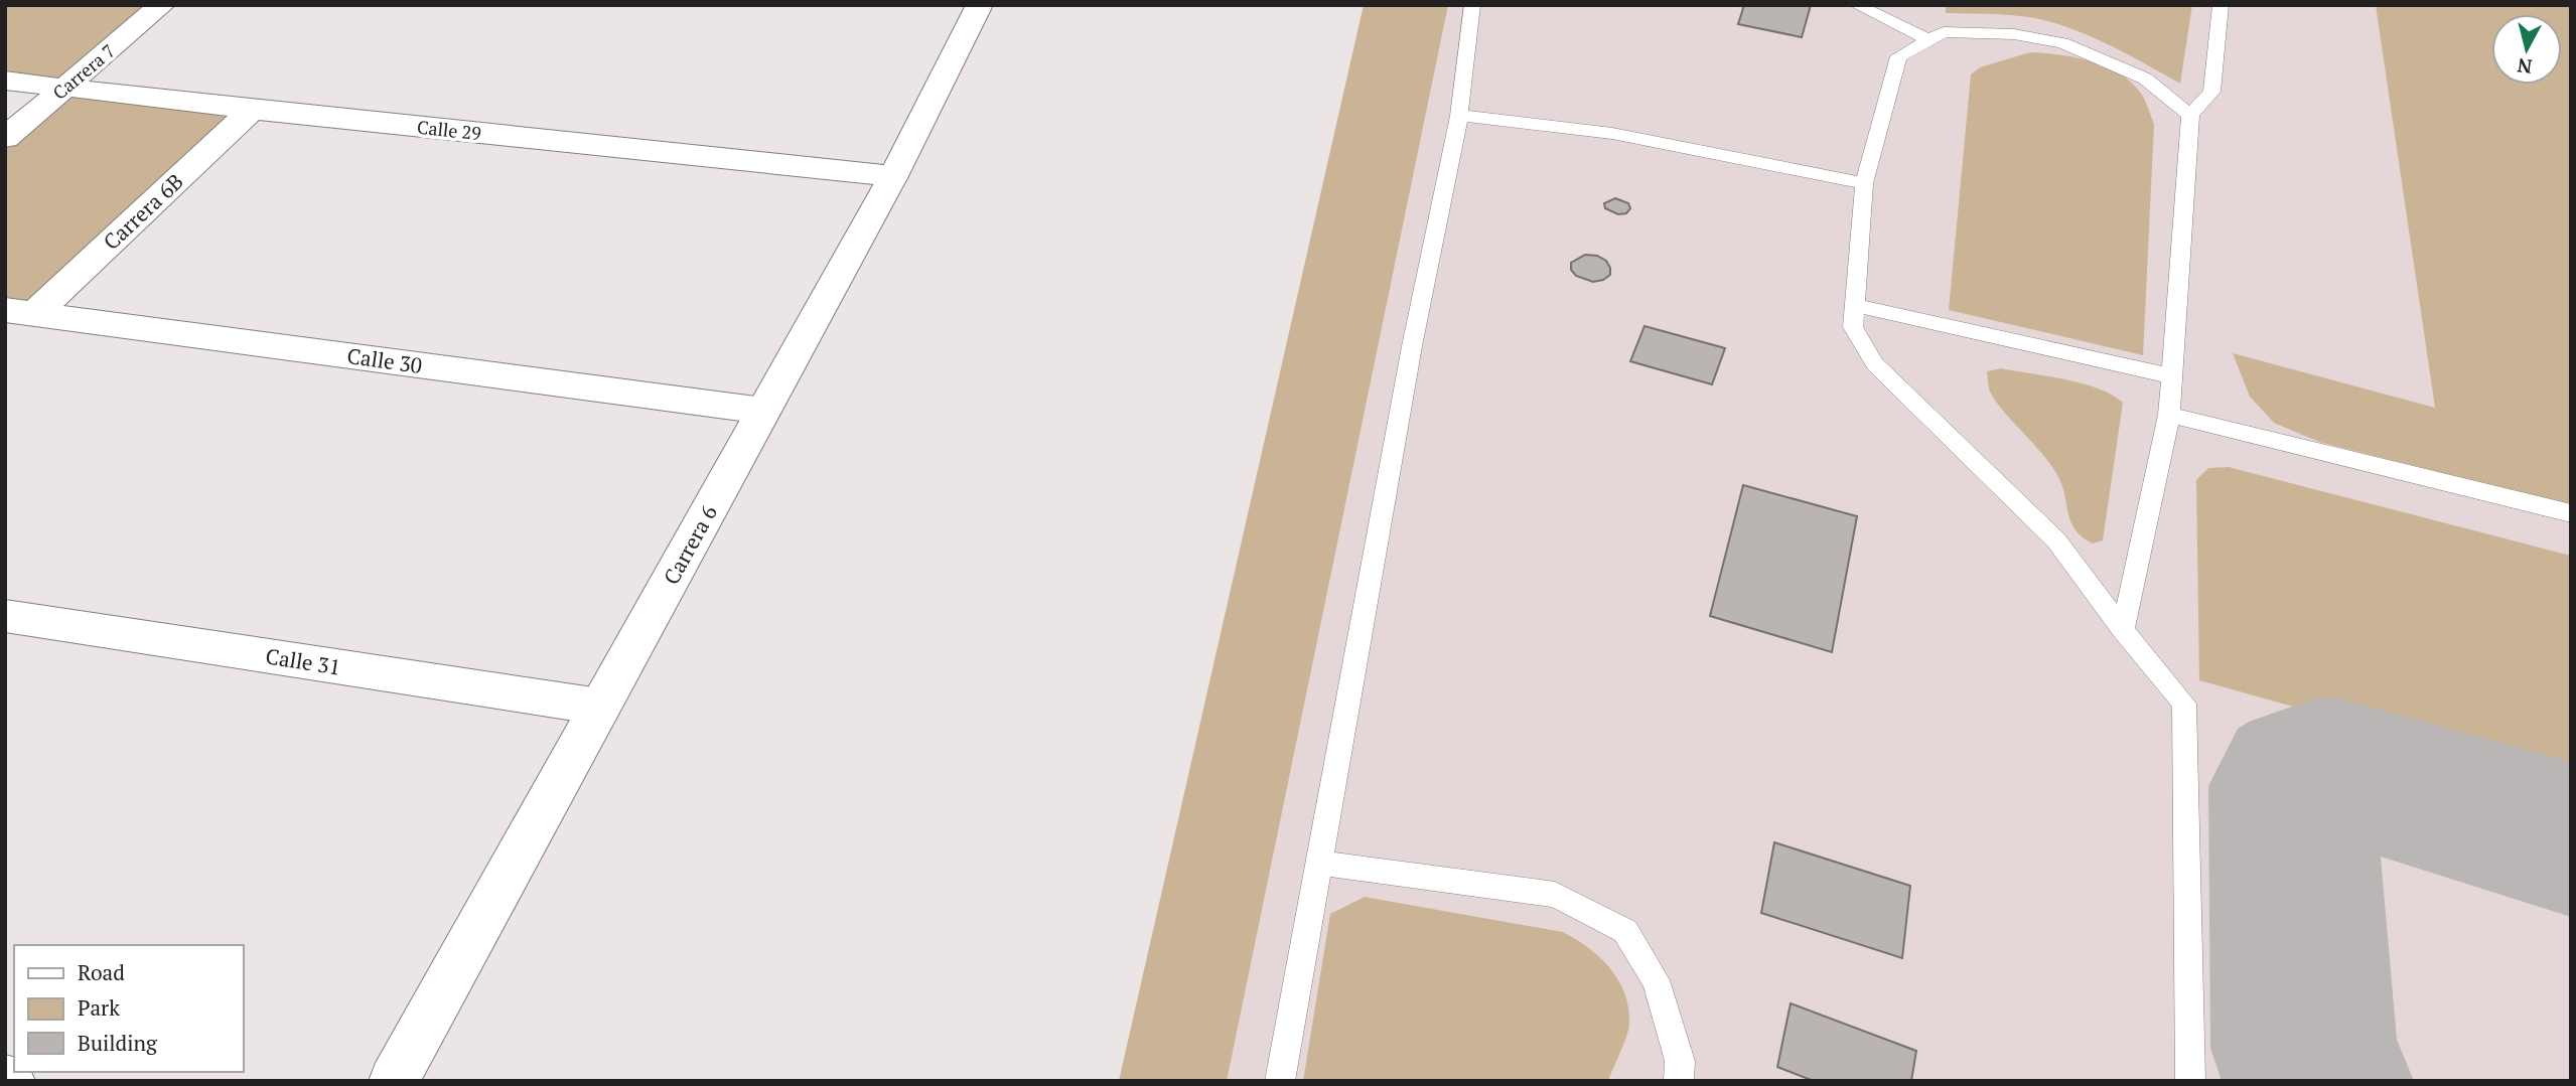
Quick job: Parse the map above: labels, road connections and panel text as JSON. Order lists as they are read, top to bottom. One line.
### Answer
{"streets":{"street":["Carrera 7","Calle 29","Carrera 6B","Calle 30","Carrera 6","Calle 31"]},"crossings":[["Carrera 7","Calle 29"],["Calle 29","Carrera 6B"],["Calle 29","Carrera 6"],["Carrera 6B","Calle 30"],["Calle 30","Carrera 6"],["Carrera 6","Calle 31"]],"legend":["Road","Park","Building"],"north":"bottom"}
